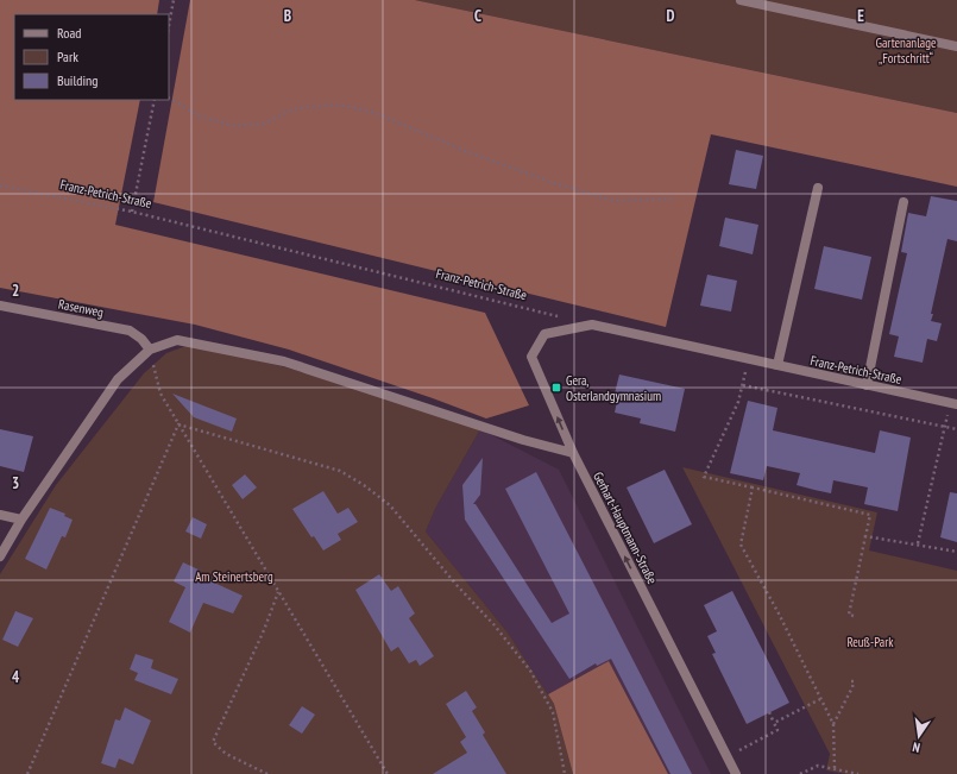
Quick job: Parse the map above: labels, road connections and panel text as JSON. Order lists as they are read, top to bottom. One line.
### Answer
{"streets":{"street":["Franz-Petrich-Straße","Rasenweg","Gerhart-Hauptmann-Straße"]},"crossings":[["Franz-Petrich-Straße","Gerhart-Hauptmann-Straße"]],"one_way":["Gerhart-Hauptmann-Straße"],"parks":["Gartenanlage „Fortschritt“","Am Steinertsberg","Reuß-Park"],"places":{"transit":["Gera, Osterlandgymnasium"]},"legend":["Road","Park","Building"],"north":"bottom","grid":{"columns":["B","C","D","E"],"rows":["2","3","4"]}}
